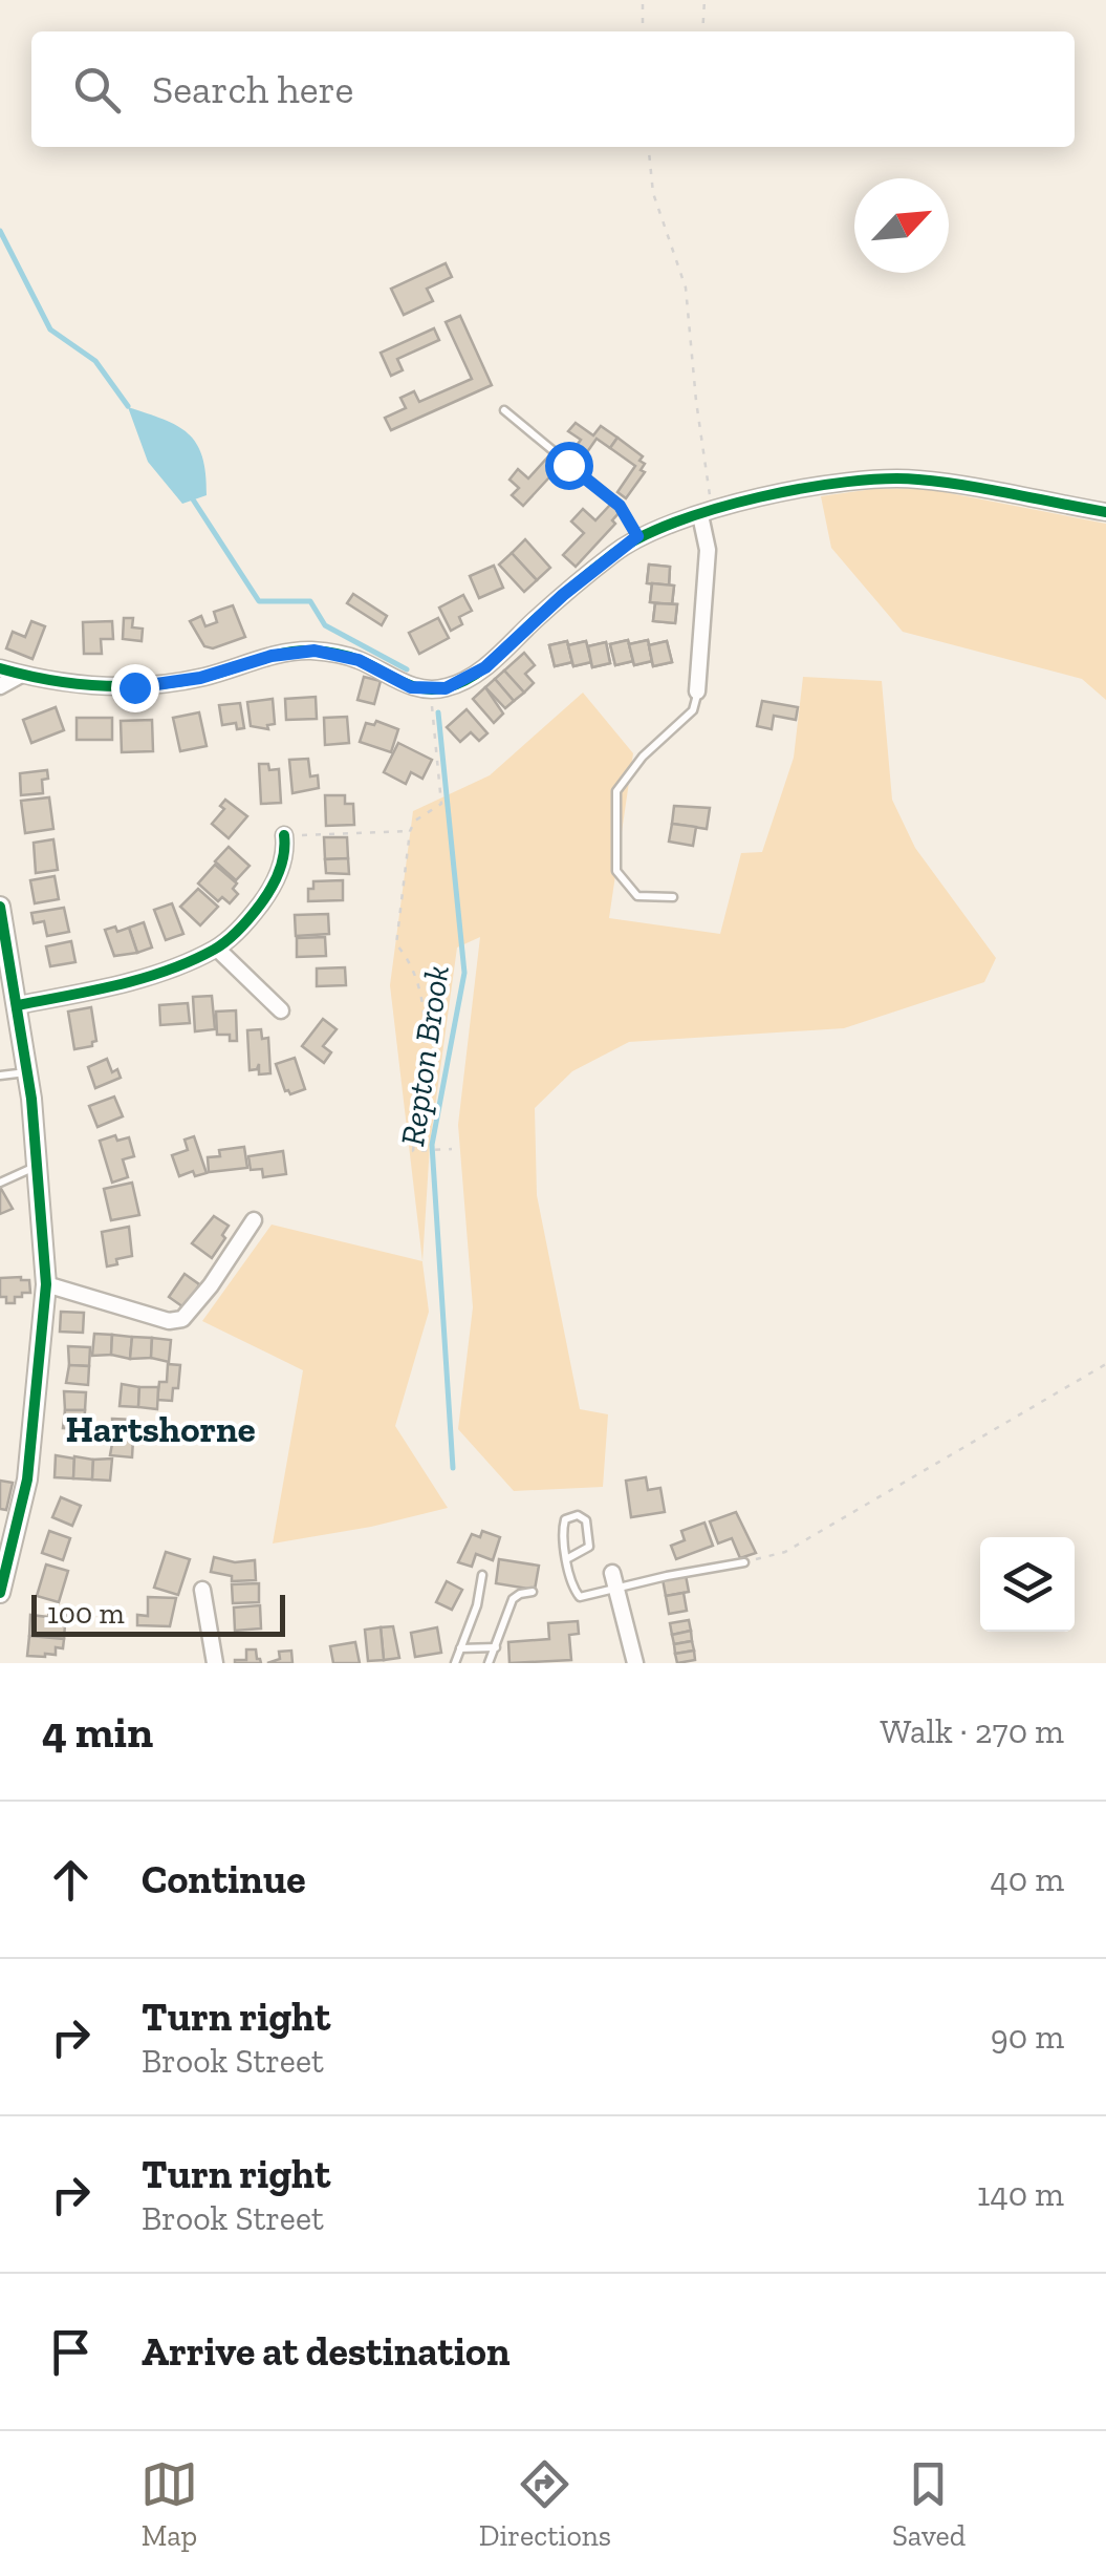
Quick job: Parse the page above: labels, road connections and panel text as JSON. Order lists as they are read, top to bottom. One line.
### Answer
{"districts":["Hartshorne"],"water":["Repton Brook"],"scale_bar":"100 m","north":"top right","page":{"search":"Search here","scale":"100 m","heading":["4 min","Walk · 270 m"],"list":[["Continue","40 m"],["Turn right","Brook Street","90 m"],["Turn right","Brook Street","140 m"],"Arrive at destination"],"nav":["Map","Directions","Saved"]}}
